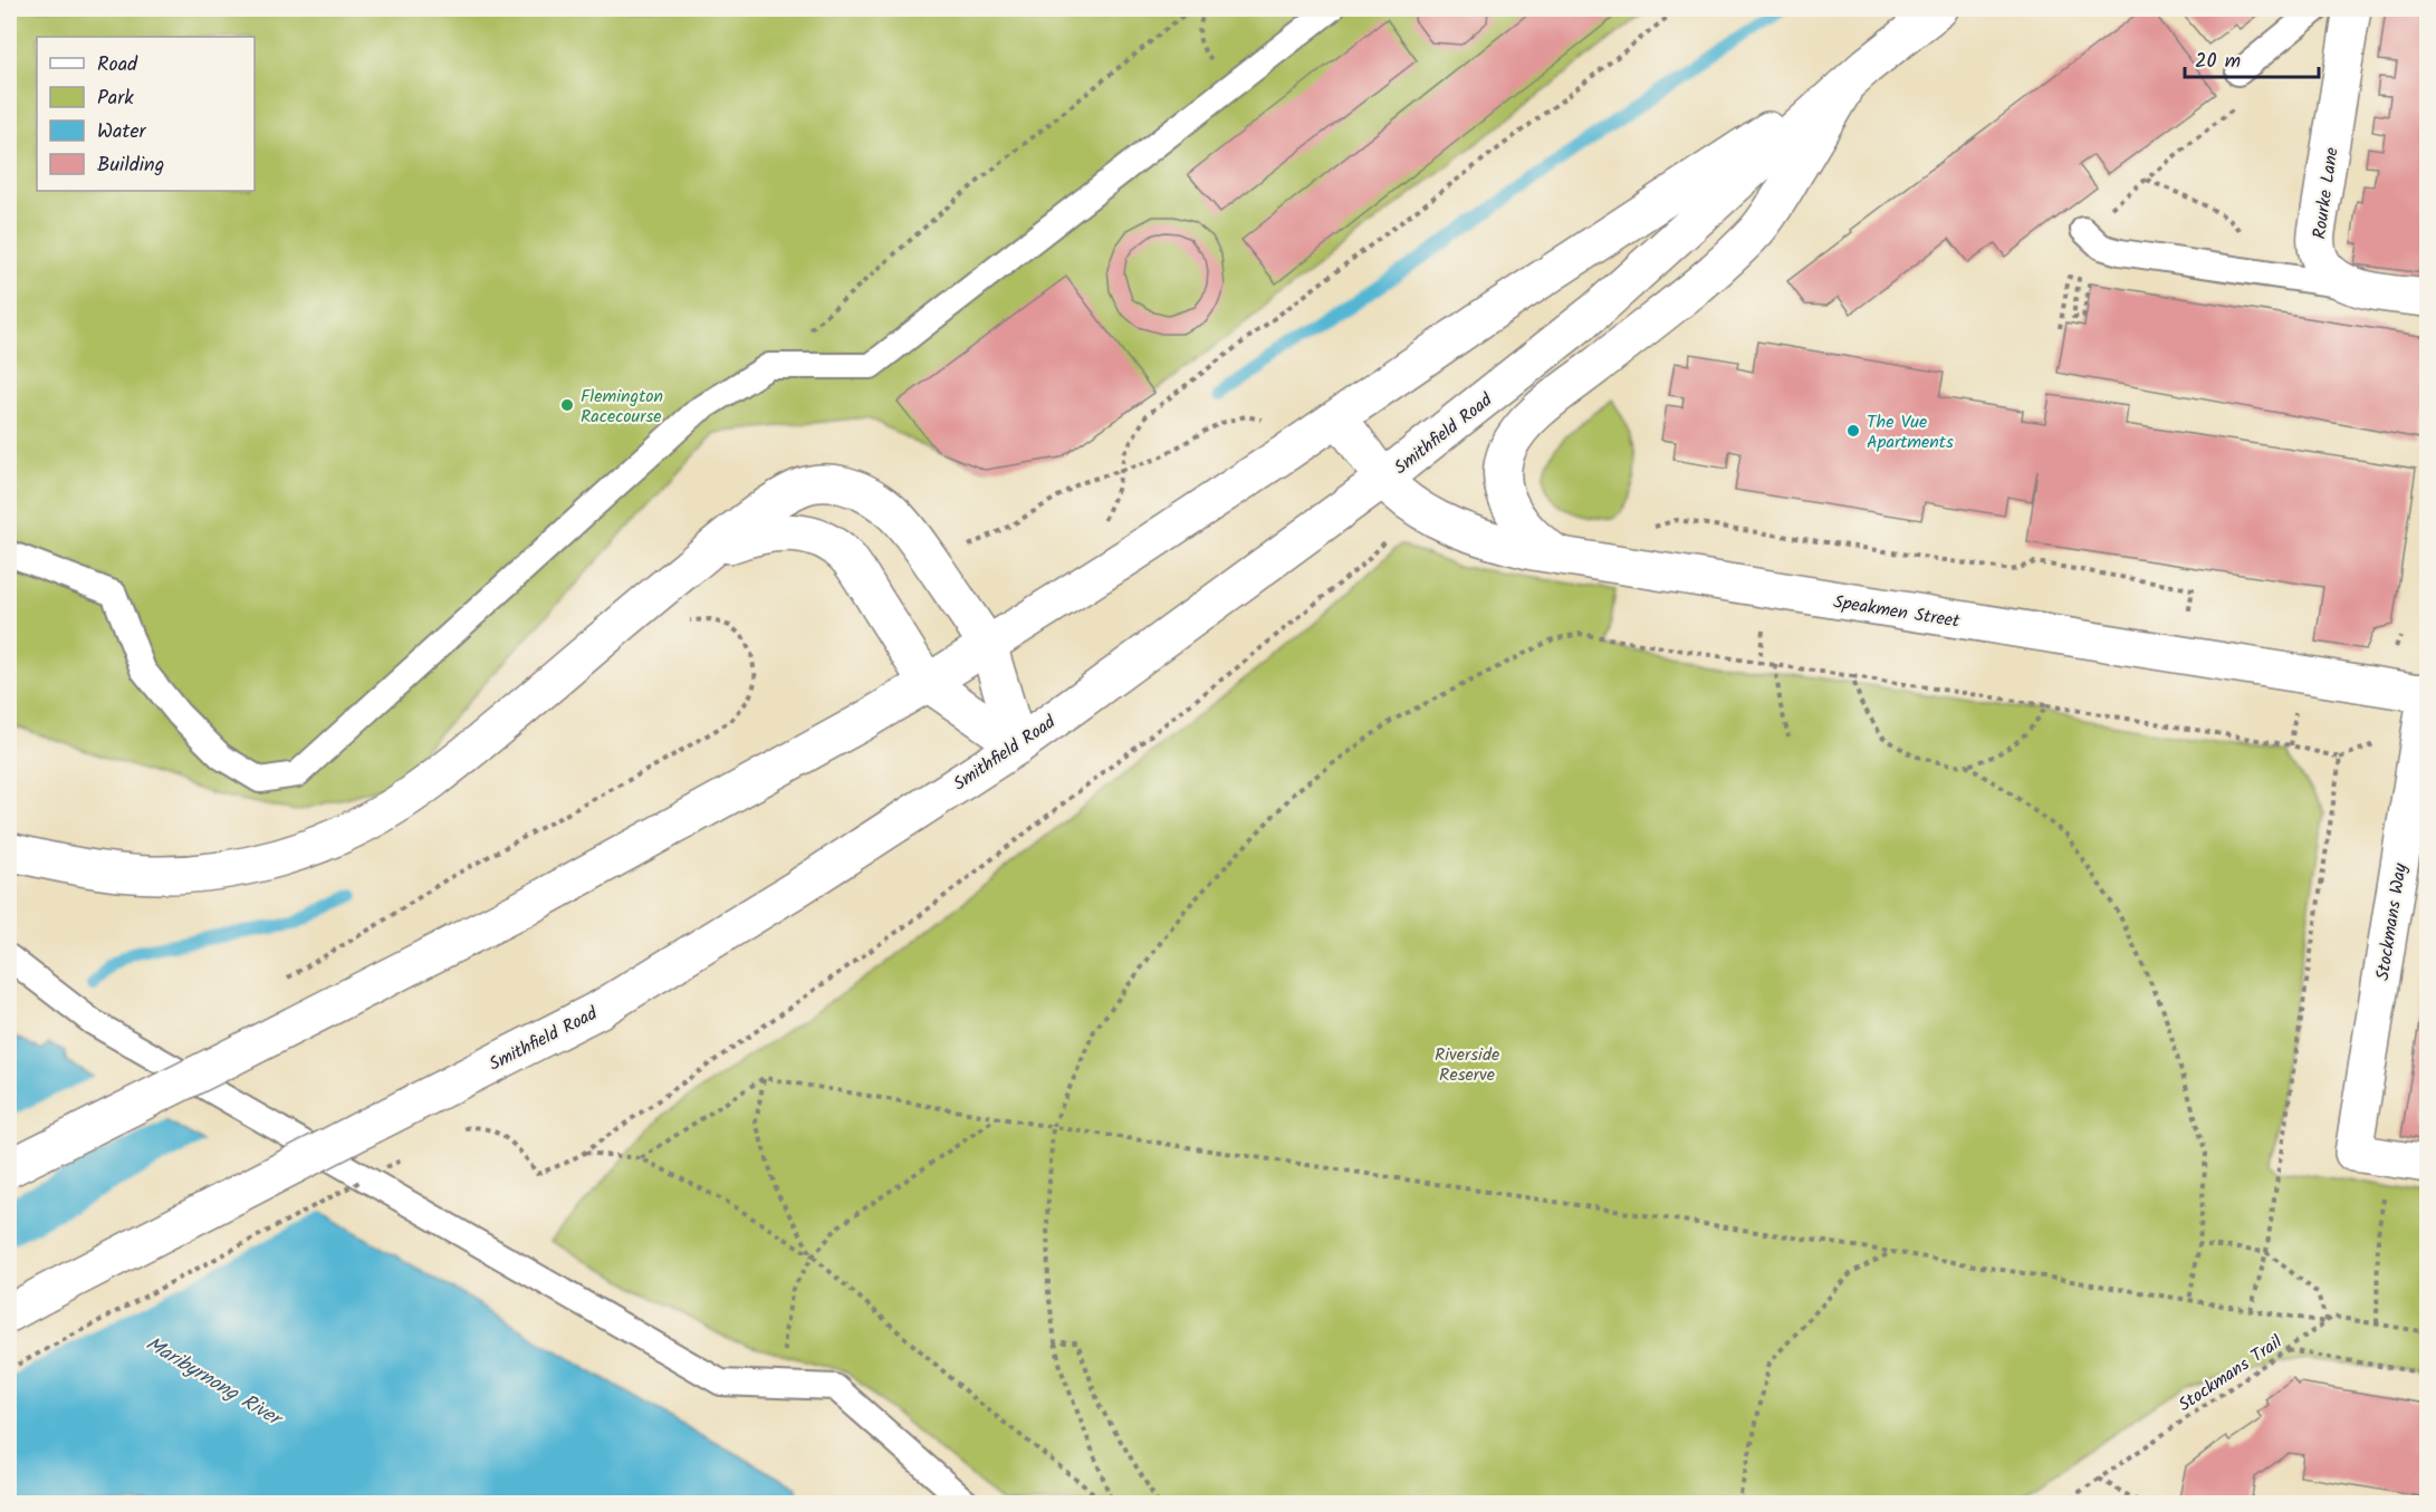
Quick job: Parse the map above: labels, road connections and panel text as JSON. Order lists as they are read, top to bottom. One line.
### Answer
{"streets":{"main road":["Rourke Lane","Smithfield Road","Speakmen Street","Stockmans Way"],"path":["Stockmans Trail"]},"crossings":[["Smithfield Road","Speakmen Street"],["Speakmen Street","Stockmans Way"]],"water":["Maribyrnong River"],"parks":["Riverside Reserve"],"places":["Flemington Racecourse","The Vue Apartments"],"legend":["Road","Park","Water","Building"],"scale_bar":"20 m"}
